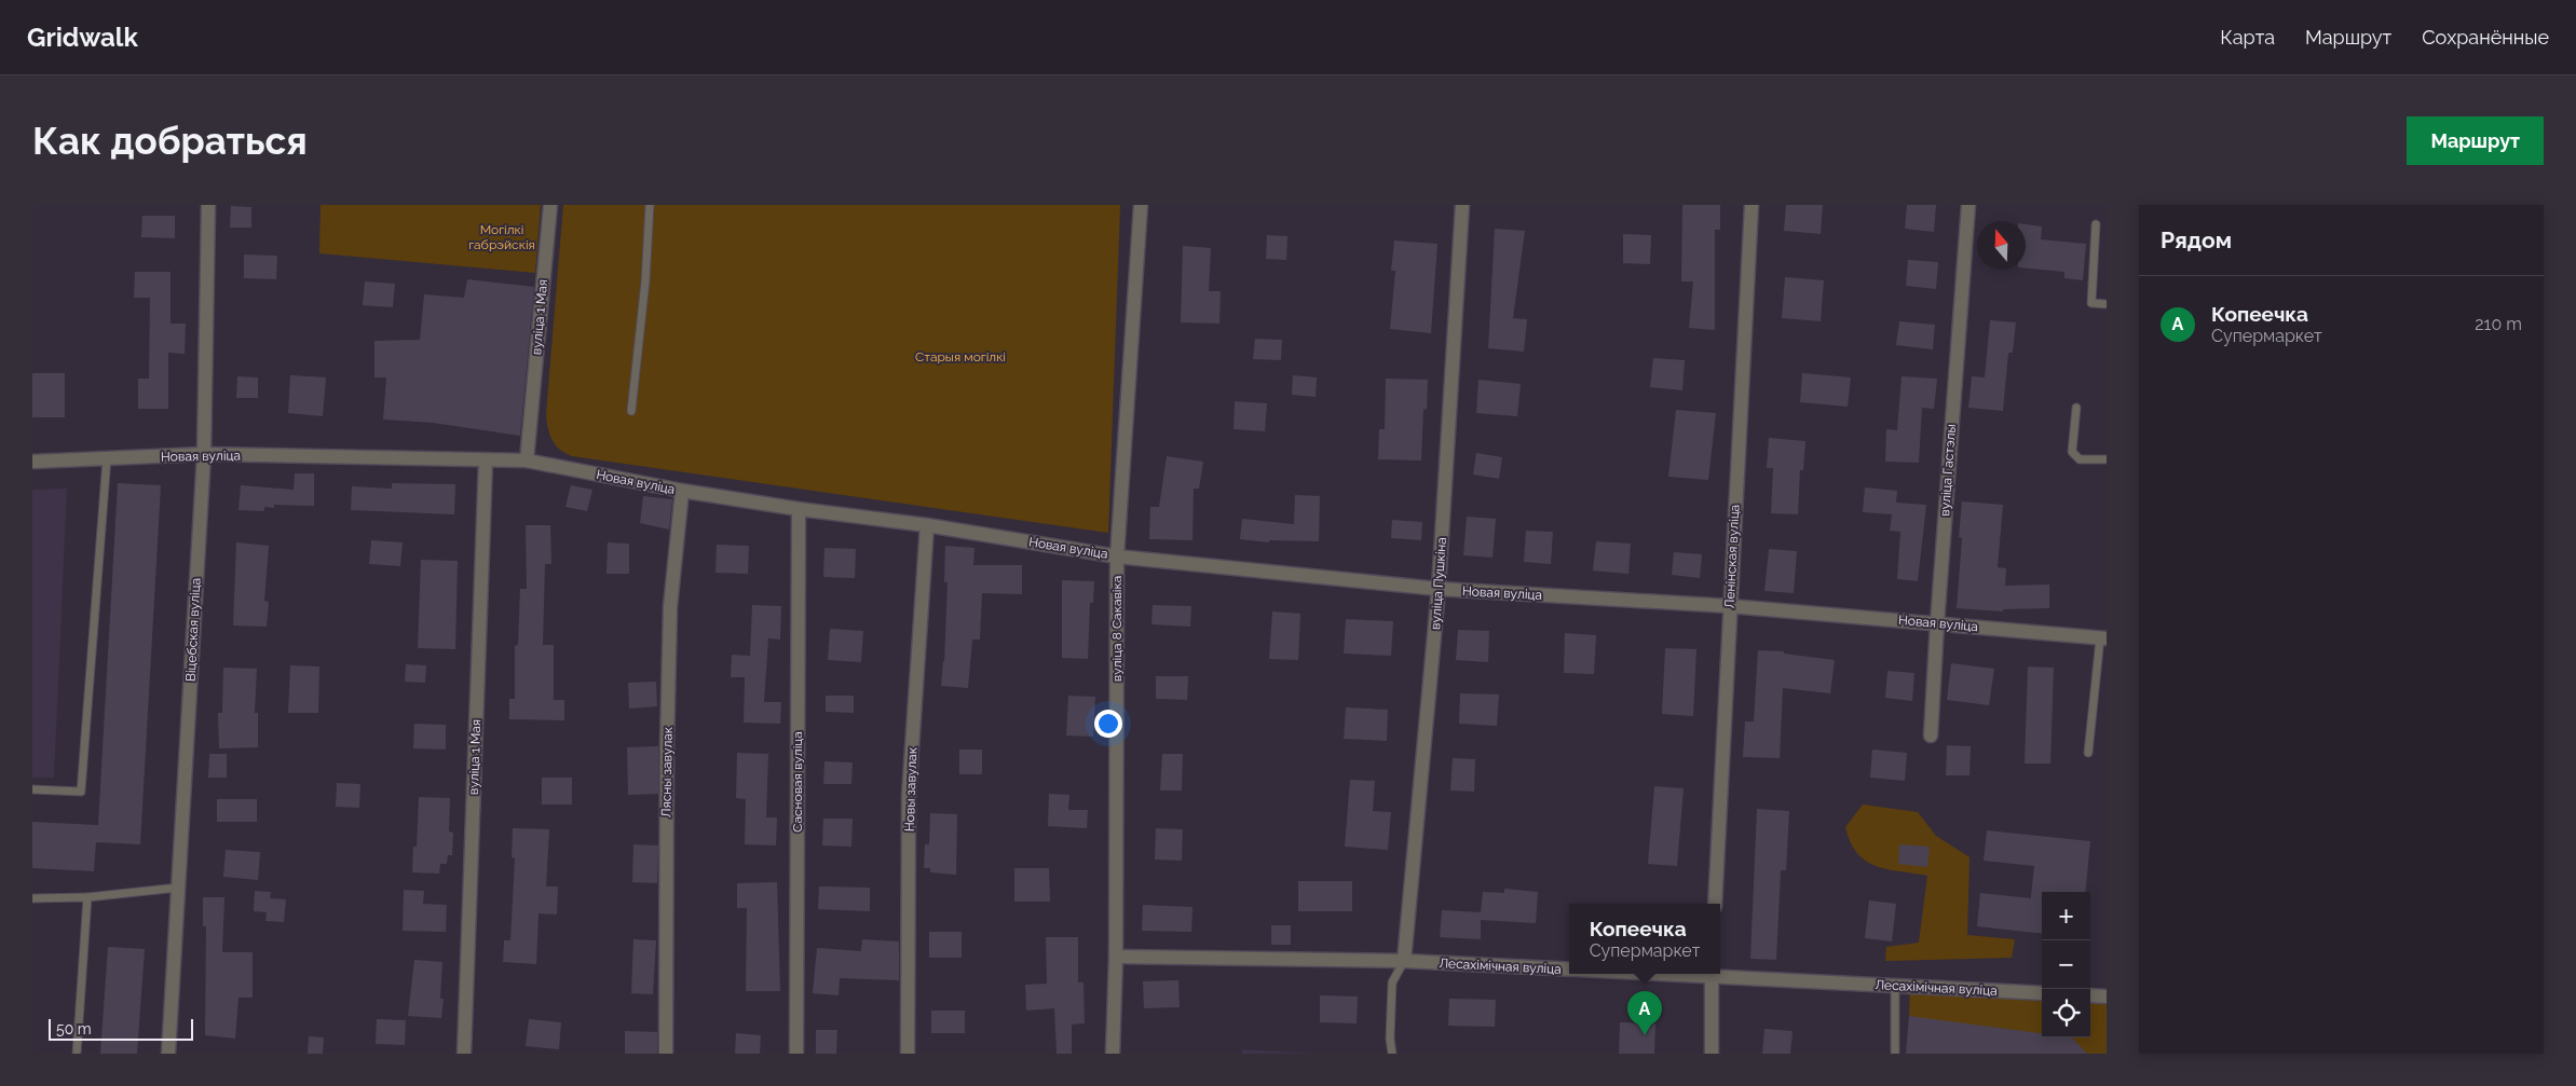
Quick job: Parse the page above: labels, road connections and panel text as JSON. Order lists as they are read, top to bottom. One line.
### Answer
{"streets":{"street":["вуліца 1 Мая","Новая вуліца","вуліца Гастэлы","Ленінская вуліца","вуліца Пушкіна","вуліца 8 Сакавіка","Віцебская вуліца","Лясны завулак","Сасновая вуліца","Новы завулак","Лесахімічная вуліца"]},"crossings":[["вуліца 1 Мая","Новая вуліца"],["Новая вуліца","вуліца Гастэлы"],["Новая вуліца","Ленінская вуліца"],["Новая вуліца","вуліца Пушкіна"],["Новая вуліца","вуліца 8 Сакавіка"],["Новая вуліца","Віцебская вуліца"],["Новая вуліца","Лясны завулак"],["Новая вуліца","Сасновая вуліца"],["Новая вуліца","Новы завулак"],["вуліца Пушкіна","Лесахімічная вуліца"],["вуліца 8 Сакавіка","Лесахімічная вуліца"]],"parks":["Могілкі габрэйскія","Старыя могілкі"],"scale_bar":"50 m","north":"top","page":{"header":"Gridwalk","nav":["Карта","Маршрут","Сохранённые"],"buttons":"Маршрут","title":"Как добраться","heading":"Рядом","list":[{"mark":"A","name":"Копеечка","note":"Супермаркет","value":"210 m"}],"map_buttons":["+","−"],"popup":["Копеечка","Супермаркет"],"pins":"A","scale":"50 m"}}
